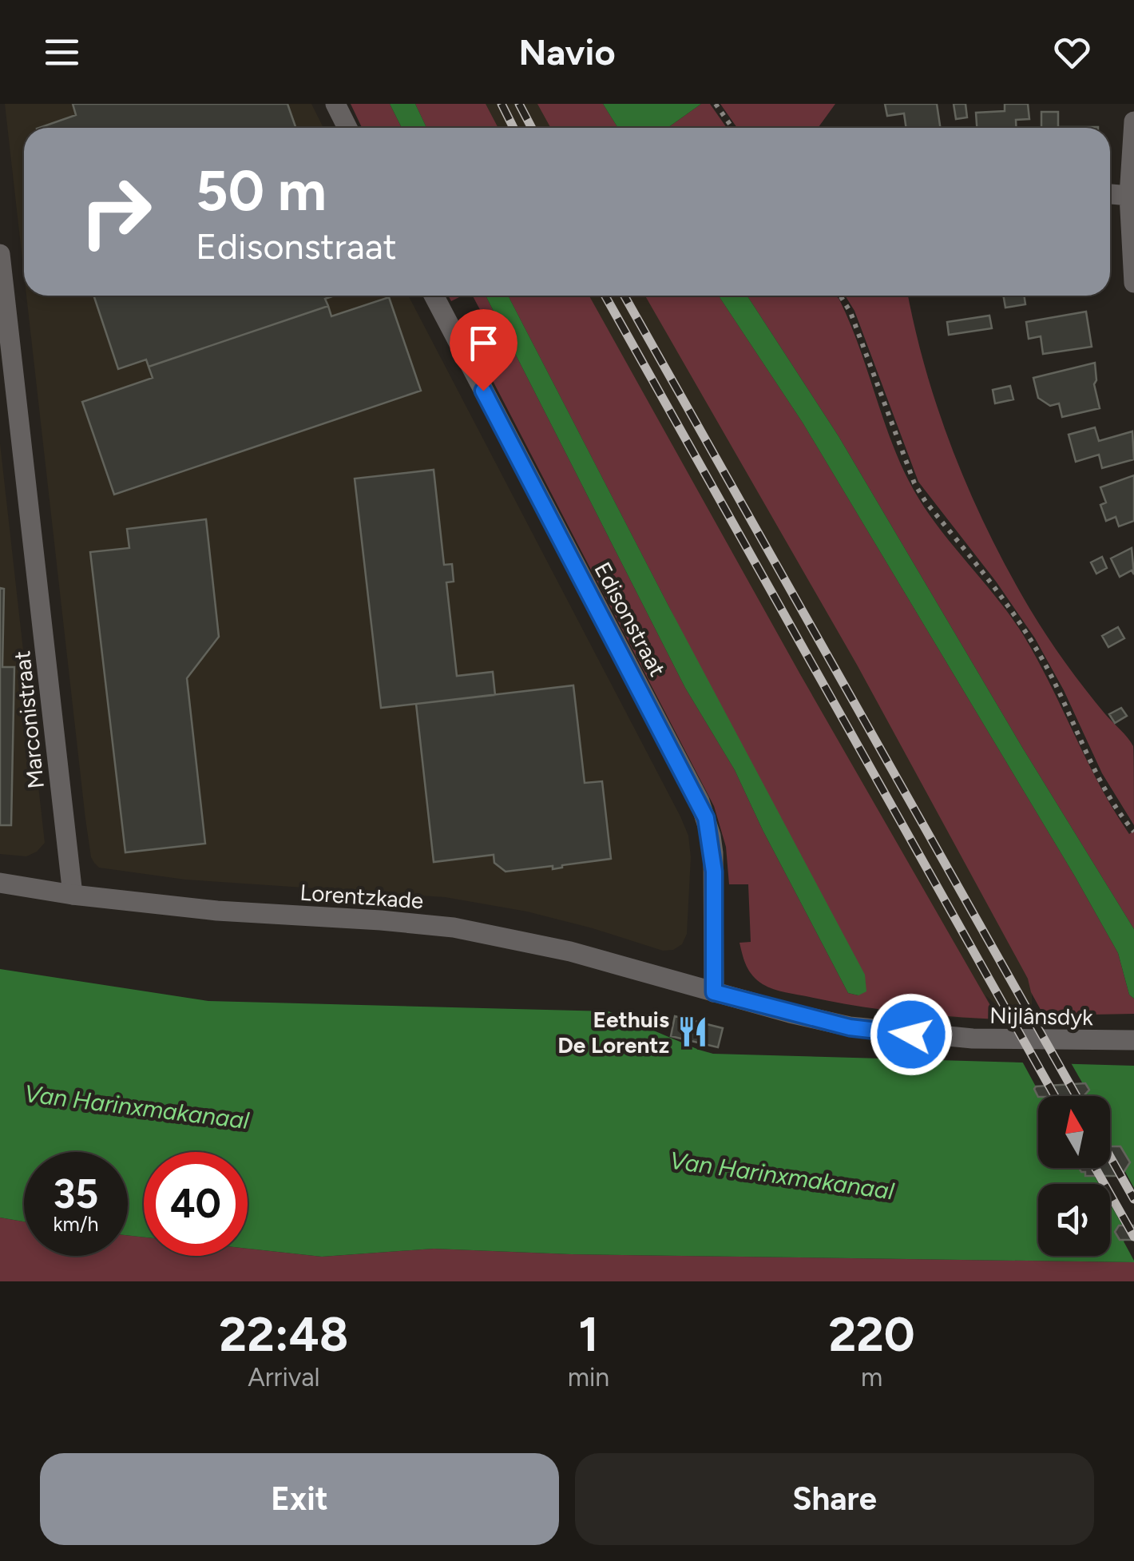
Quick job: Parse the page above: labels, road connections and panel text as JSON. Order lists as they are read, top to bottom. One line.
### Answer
{"streets":{"street":["Edisonstraat","Marconistraat","Lorentzkade","Nijlânsdyk"]},"crossings":[["Edisonstraat","Lorentzkade"],["Edisonstraat","Nijlânsdyk"],["Marconistraat","Lorentzkade"],["Lorentzkade","Nijlânsdyk"]],"water":["Van Harinxmakanaal"],"places":{"restaurant":["Eethuis De Lorentz"]},"north":"top","page":{"header":"Navio","turn":["50 m","Edisonstraat"],"speed":"35 km/h","limit":"40","eta":["22:48","Arrival","1","min","220","m"],"buttons":["Exit","Share"]}}
